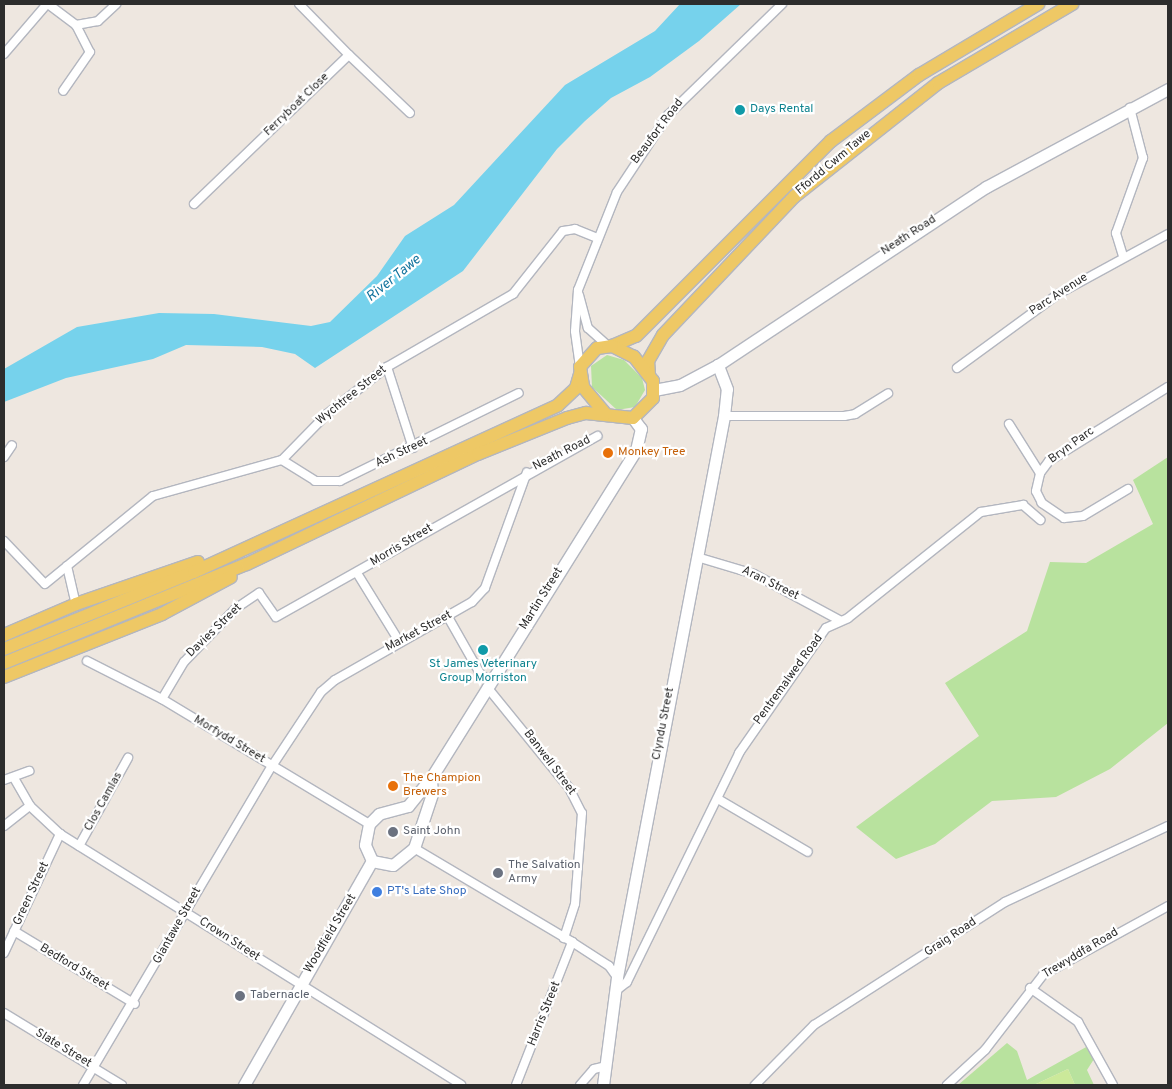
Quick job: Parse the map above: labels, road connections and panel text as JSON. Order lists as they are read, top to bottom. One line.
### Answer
{"streets":{"main road":["Ffordd Cwm Tawe","Neath Road","Martin Street","Clyndu Street","Woodfield Street"],"street":["Ferryboat Close","Beaufort Road","Parc Avenue","Wychtree Street","Bryn Parc","Ash Street","Morris Street","Aran Street","Davies Street","Market Street","Pentremalwed Road","Morfydd Street","Banwell Street","Clos Camlas","Green Street","Glantawe Street","Graig Road","Crown Street","Trewyddfa Road","Bedford Street","Harris Street","Slate Street"]},"crossings":[["Beaufort Road","Ffordd Cwm Tawe"],["Beaufort Road","Neath Road"],["Beaufort Road","Wychtree Street"],["Beaufort Road","Martin Street"],["Ffordd Cwm Tawe","Neath Road"],["Ffordd Cwm Tawe","Martin Street"],["Neath Road","Morris Street"],["Neath Road","Martin Street"],["Neath Road","Market Street"],["Neath Road","Clyndu Street"],["Wychtree Street","Ash Street"],["Morris Street","Davies Street"],["Morris Street","Market Street"],["Aran Street","Pentremalwed Road"],["Aran Street","Clyndu Street"],["Martin Street","Morfydd Street"],["Martin Street","Banwell Street"],["Martin Street","Woodfield Street"],["Davies Street","Morfydd Street"],["Market Street","Morfydd Street"],["Market Street","Banwell Street"],["Market Street","Glantawe Street"],["Pentremalwed Road","Clyndu Street"],["Morfydd Street","Glantawe Street"],["Morfydd Street","Woodfield Street"],["Clos Camlas","Crown Street"],["Green Street","Crown Street"],["Green Street","Bedford Street"],["Glantawe Street","Crown Street"],["Glantawe Street","Bedford Street"],["Glantawe Street","Slate Street"],["Woodfield Street","Crown Street"]],"water":["River Tawe"],"places":["Days Rental","Monkey Tree","St James Veterinary Group Morriston","The Champion Brewers","Saint John","The Salvation Army","PT's Late Shop","Tabernacle"]}
